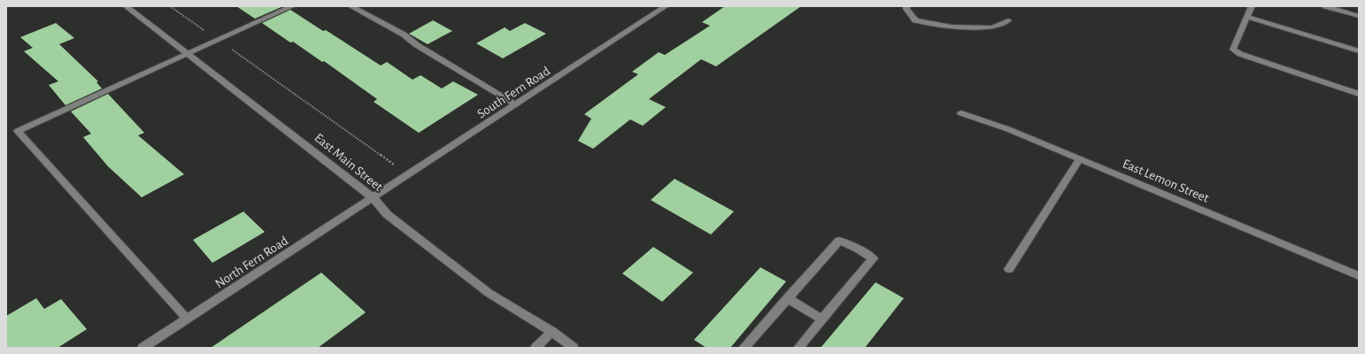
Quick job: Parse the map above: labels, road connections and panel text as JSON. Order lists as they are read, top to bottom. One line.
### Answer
{"streets":{"street":["South Fern Road","East Main Street","East Lemon Street","North Fern Road"]},"crossings":[["South Fern Road","East Main Street"],["South Fern Road","North Fern Road"],["East Main Street","North Fern Road"]]}
